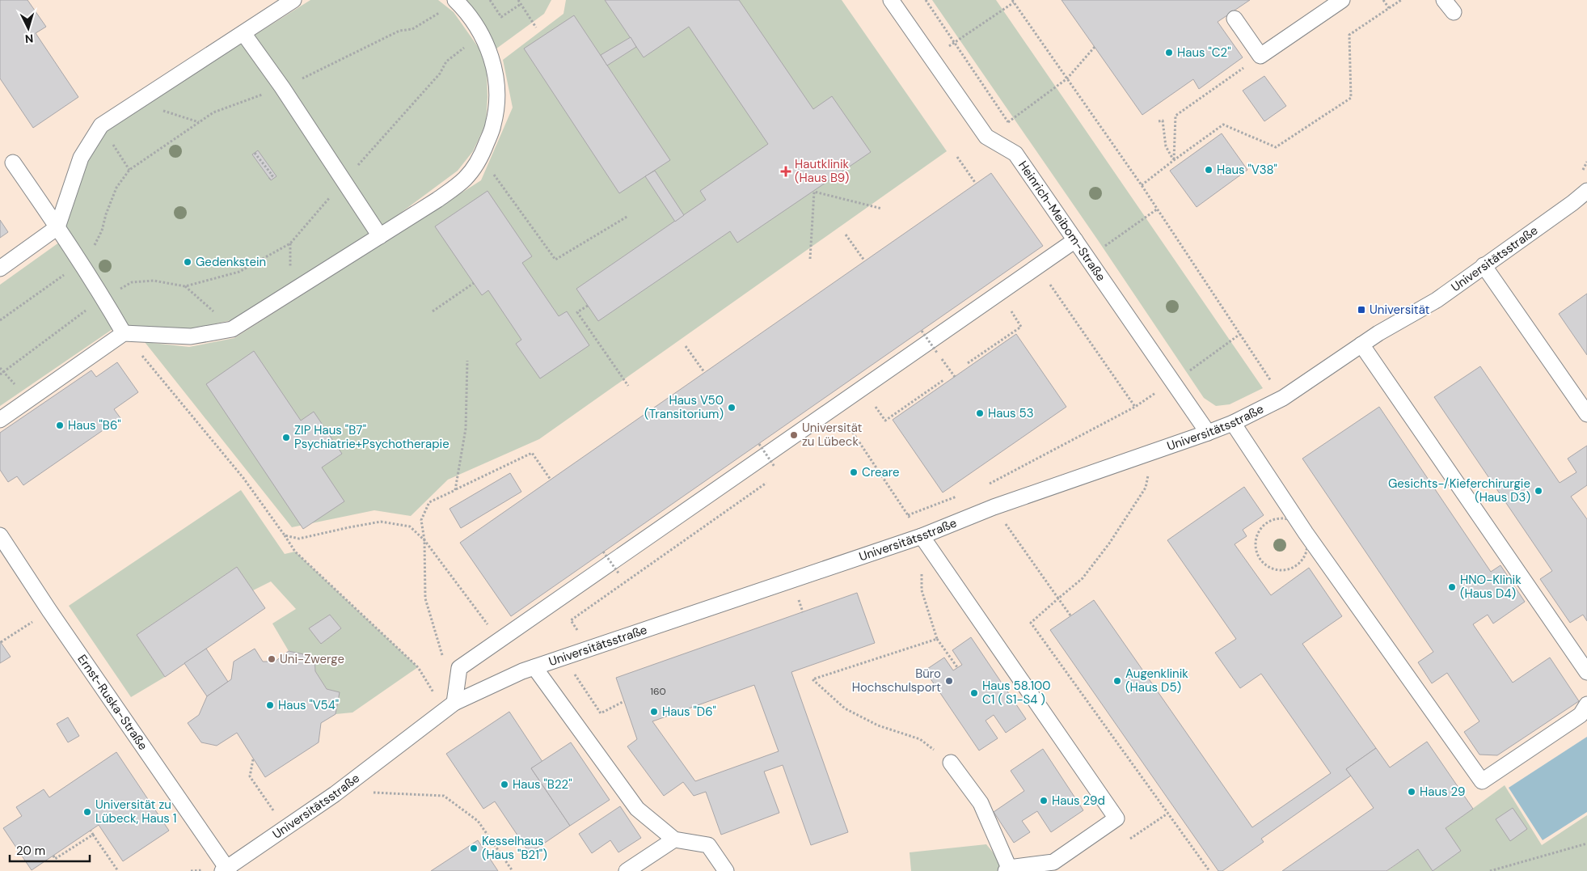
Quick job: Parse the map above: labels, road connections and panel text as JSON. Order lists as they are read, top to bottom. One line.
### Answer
{"streets":{"lane":["Heinrich-Meibom-Straße","Universitätsstraße","Ernst-Ruska-Straße"]},"crossings":[["Heinrich-Meibom-Straße","Universitätsstraße"],["Universitätsstraße","Ernst-Ruska-Straße"]],"places":{"other":["Haus \"C2\"","Haus \"V38\"","Gedenkstein","Haus V50 (Transitorium)","Haus 53","Haus \"B6\"","Universität zu Lübeck","ZIP Haus \"B7\" Psychiatrie+Psychotherapie","Creare","Gesichts-/Kieferchirurgie (Haus D3)","HNO-Klinik (Haus D4)","Uni-Zwerge","Büro Hochschulsport","Augenklinik (Haus D5)","Haus 58.100 C1 ( S1-S4 )","Haus \"V54\"","Haus \"D6\"","Haus \"B22\"","Haus 29","Haus 29d","Universität zu Lübeck, Haus 1","Kesselhaus (Haus \"B21\")"],"health":["Hautklinik (Haus B9)"],"transit":["Universität"]},"house_numbers":["160"],"scale_bar":"20 m","north":"bottom"}
